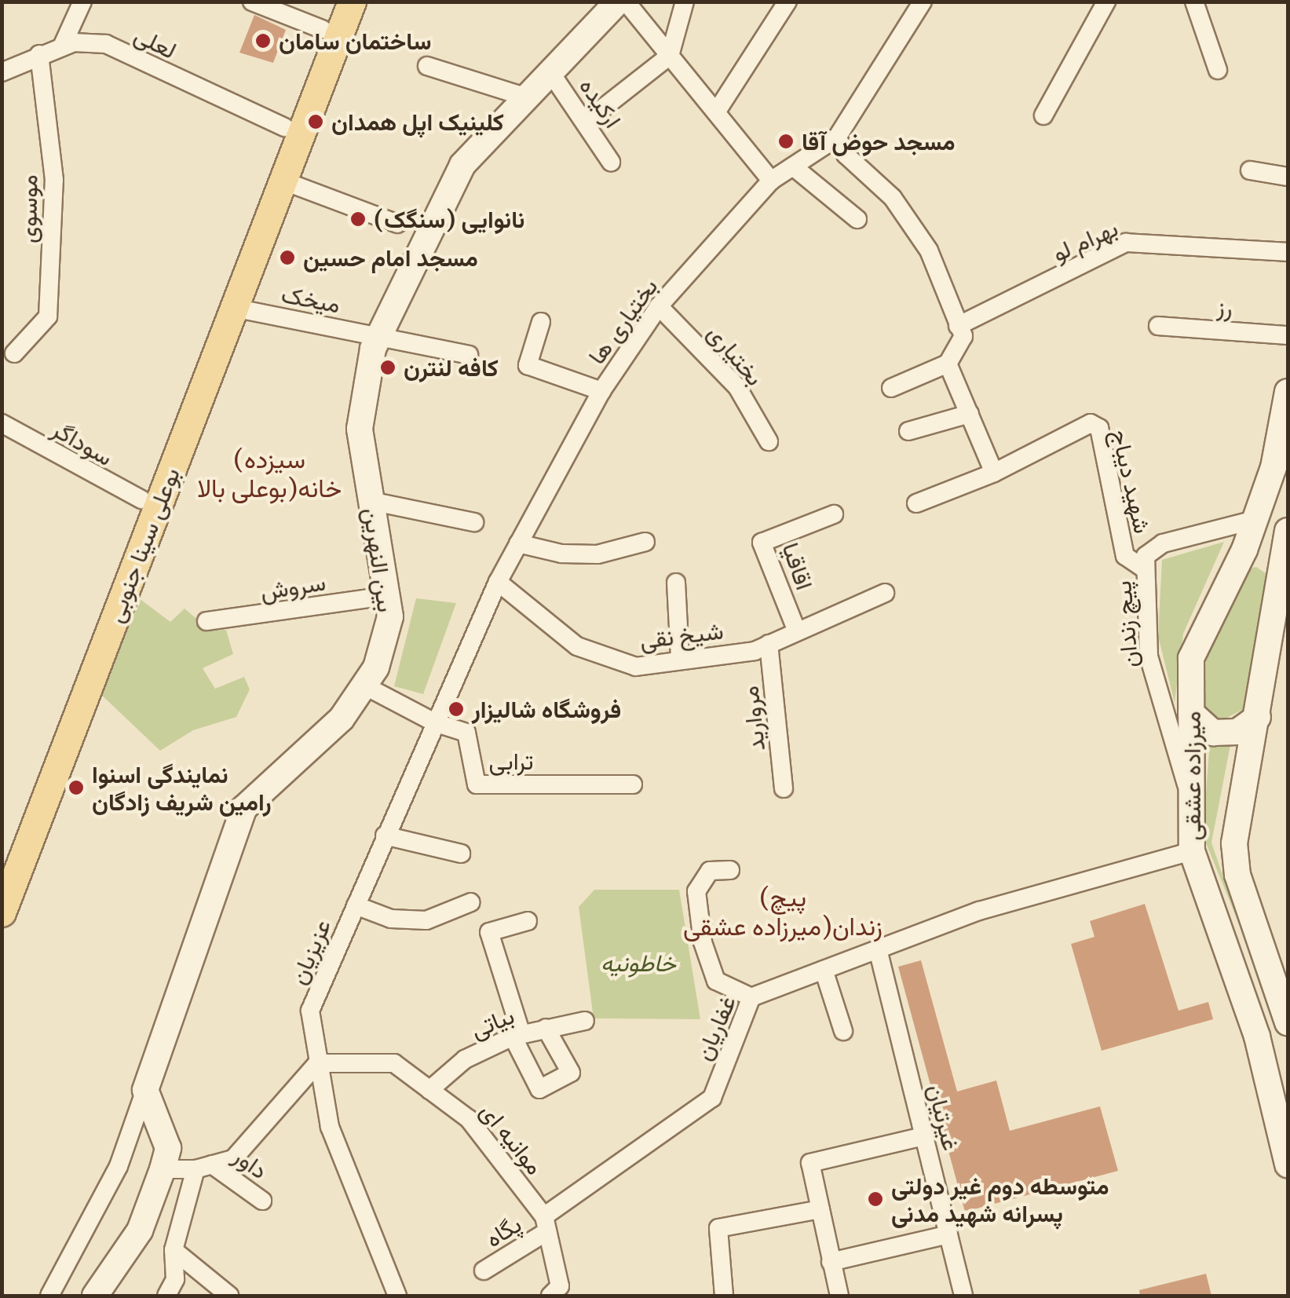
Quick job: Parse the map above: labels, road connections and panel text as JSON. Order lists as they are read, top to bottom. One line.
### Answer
{"streets":{"main road":["بوعلی سینا جنوبی","بین النهرین","میرزاده عشقی"],"street":["لعلی","ارکیده","موسوی","بهرام لو","میخک","رز","بختیاری ها","بختیاری","سوداگر","شهید دیباج","اقاقیا","سروش","پیچ زندان","شیخ نقی","مروارید","ترابی","عزیزیان","بیاتی","غفاریان","غیرتیان","موانیه ای","داور","پگاه"]},"crossings":[["لعلی","موسوی"],["لعلی","بوعلی سینا جنوبی"],["ارکیده","بین النهرین"],["میخک","بوعلی سینا جنوبی"],["میخک","بین النهرین"],["بختیاری ها","بختیاری"],["بختیاری ها","شیخ نقی"],["بختیاری ها","ترابی"],["بختیاری ها","عزیزیان"],["سوداگر","بوعلی سینا جنوبی"],["شهید دیباج","پیچ زندان"],["بین النهرین","سروش"],["اقاقیا","شیخ نقی"],["پیچ زندان","میرزاده عشقی"],["شیخ نقی","مروارید"],["ترابی","عزیزیان"],["میرزاده عشقی","غفاریان"],["عزیزیان","موانیه ای"],["بیاتی","موانیه ای"],["غفاریان","غیرتیان"],["غفاریان","موانیه ای"],["غفاریان","پگاه"],["موانیه ای","پگاه"]],"districts":["(سیزده خانه(بوعلی بالا","(پیچ زندان(میرزاده عشقی"],"parks":["خاطونیه"],"places":["ساختمان سامان","کلینیک اپل همدان","مسجد حوض آقا","نانوایی (سنگک)","مسجد امام حسین","کافه لنترن","فروشگاه شالیزار","نمایندگی اسنوا رامین شریف زادگان","متوسطه دوم غیر دولتی پسرانه شهید مدنی"]}
